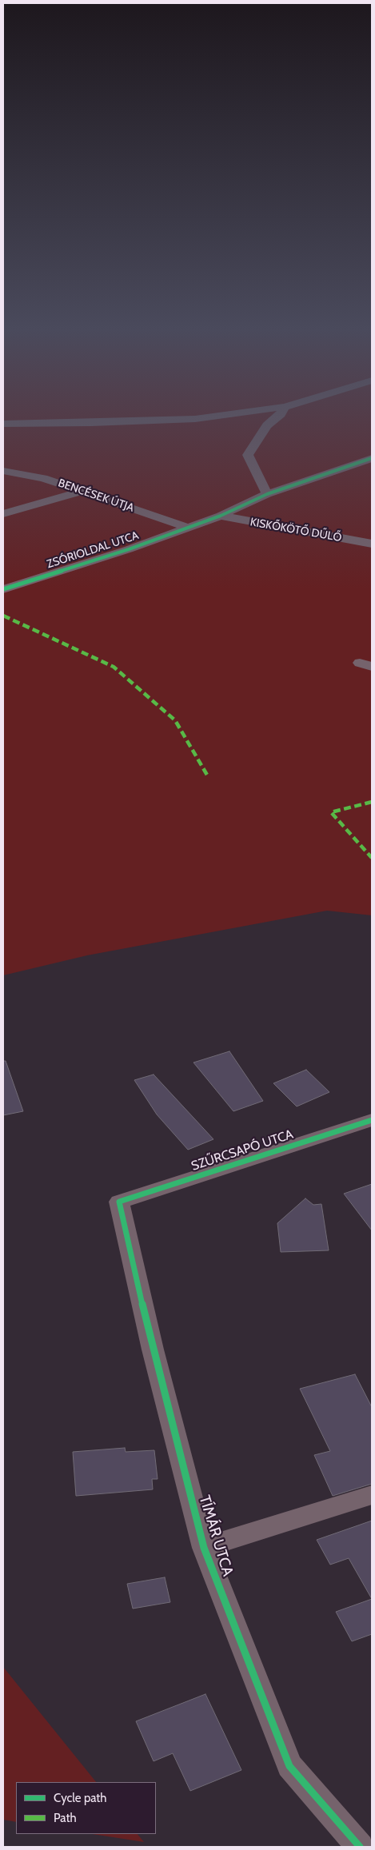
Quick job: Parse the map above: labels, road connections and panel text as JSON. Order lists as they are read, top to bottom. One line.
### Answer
{"streets":{"street":["BENCÉSEK ÚTJA","KISKŐKÖTŐ DŰLŐ","ZSÓRIOLDAL UTCA","SZŰRCSAPÓ UTCA","TÍMÁR UTCA"]},"crossings":[["BENCÉSEK ÚTJA","ZSÓRIOLDAL UTCA"],["KISKŐKÖTŐ DŰLŐ","ZSÓRIOLDAL UTCA"],["SZŰRCSAPÓ UTCA","TÍMÁR UTCA"]],"legend":["Cycle path","Path"]}
